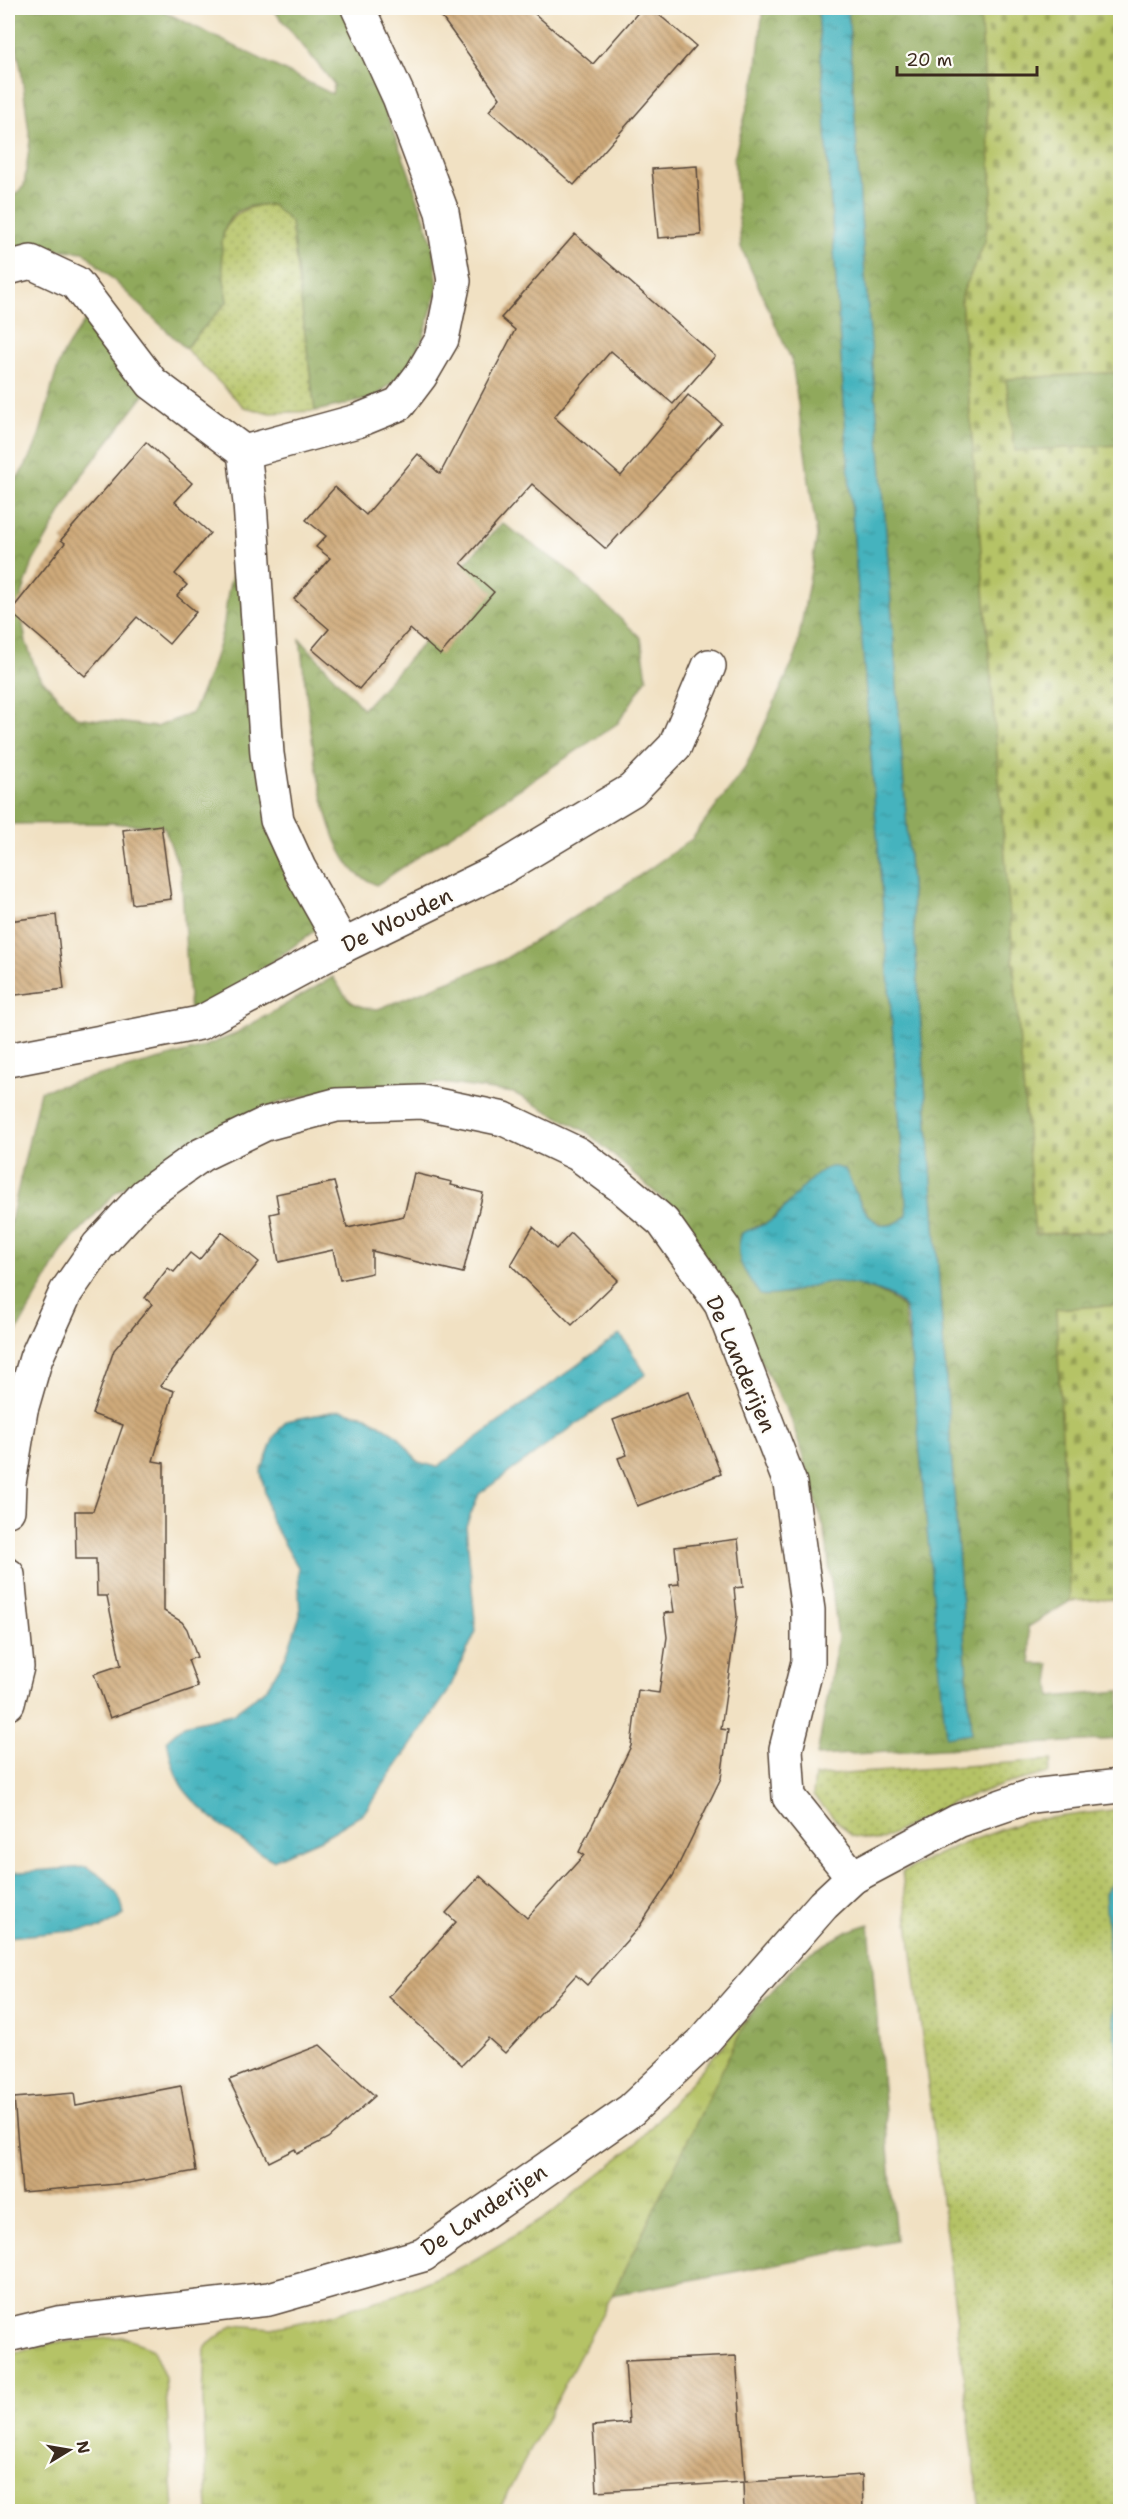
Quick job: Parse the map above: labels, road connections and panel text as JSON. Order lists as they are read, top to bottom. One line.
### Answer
{"streets":{"street":["De Wouden","De Landerijen"]},"scale_bar":"20 m","north":"right"}
